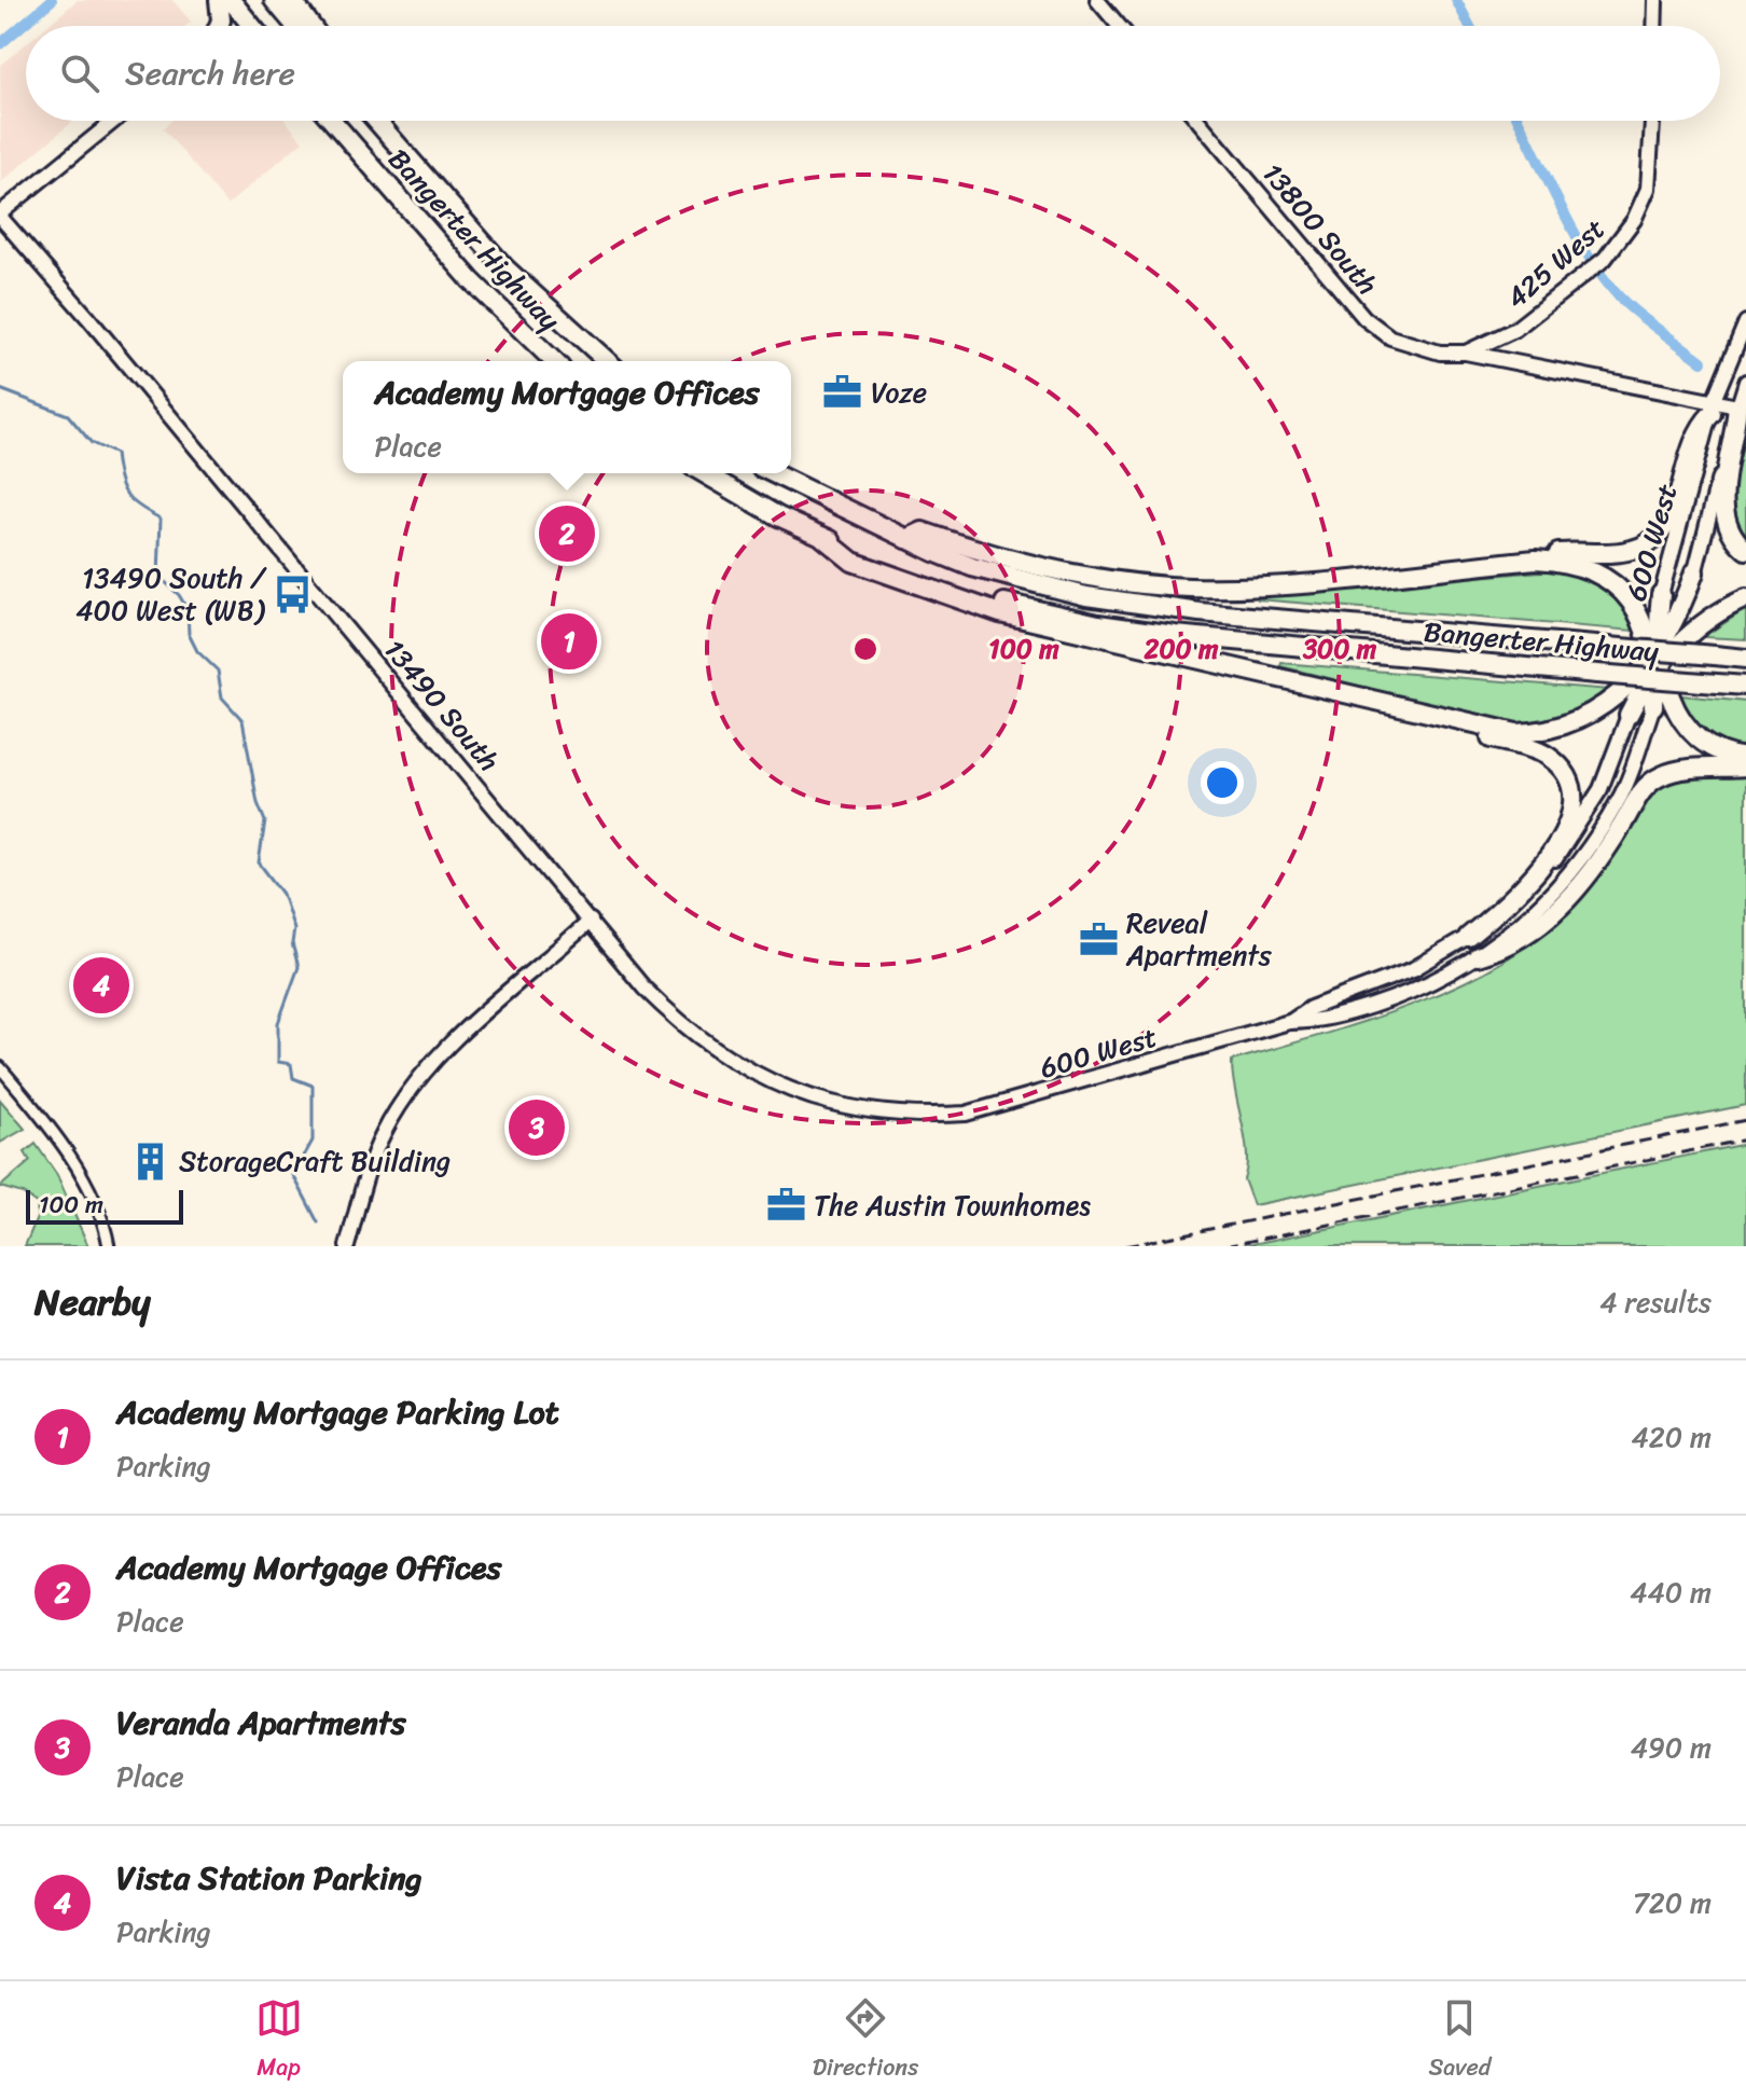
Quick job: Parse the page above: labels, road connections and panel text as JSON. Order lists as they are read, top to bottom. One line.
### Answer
{"streets":{"highway":["Bangerter Highway"],"main road":["13800 South","425 West","600 West","13490 South"]},"crossings":[["13800 South","425 West"],["600 West","13490 South"]],"places":{"office":["Voze","Reveal Apartments","The Austin Townhomes"],"bus stop":["13490 South / 400 West (WB)"],"building":["StorageCraft Building"]},"scale_bar":"100 m","page":{"search":"Search here","popup":["Academy Mortgage Offices","Place"],"pins":["2","1","4","3"],"scale":"100 m","heading":["Nearby","4 results"],"list":[{"mark":"1","name":"Academy Mortgage Parking Lot","note":"Parking","value":"420 m"},{"mark":"2","name":"Academy Mortgage Offices","note":"Place","value":"440 m"},{"mark":"3","name":"Veranda Apartments","note":"Place","value":"490 m"},{"mark":"4","name":"Vista Station Parking","note":"Parking","value":"720 m"}],"nav":["Map","Directions","Saved"]},"rings":["100 m","200 m","300 m"]}
